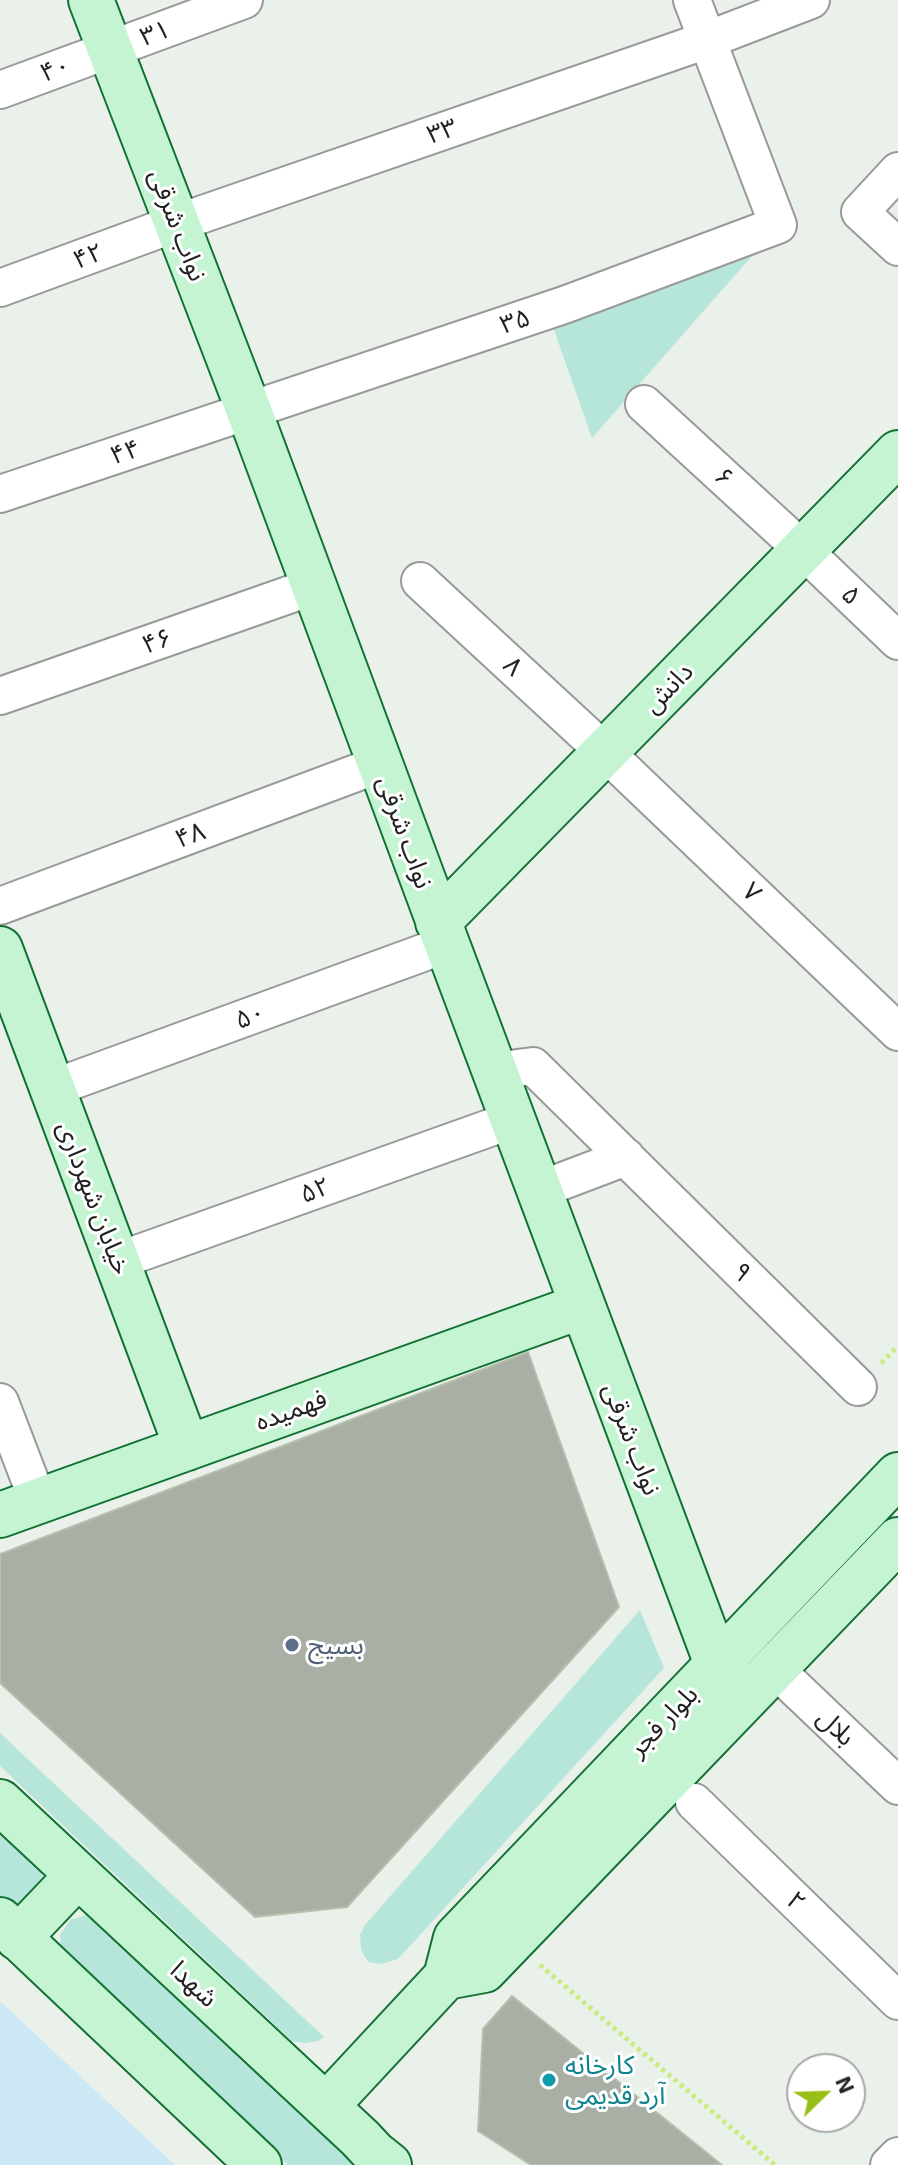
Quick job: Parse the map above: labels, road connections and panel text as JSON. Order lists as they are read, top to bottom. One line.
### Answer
{"streets":{"main road":["نواب شرقی","دانش","خیابان شهرداری","فهمیده","بلوار فجر","شهدا"],"street":["۳۱","۴۰","۳۳","۴۲","۳۵","۴۴","۶","۵","۴۶","۸","۴۸","۷","۵۰","۵۲","۹","بلال","۲"]},"crossings":[["۳۱","۴۰"],["۳۱","نواب شرقی"],["۴۰","نواب شرقی"],["۳۳","نواب شرقی"],["۳۳","۴۲"],["۳۳","۳۵"],["نواب شرقی","۴۲"],["نواب شرقی","۳۵"],["نواب شرقی","۴۴"],["نواب شرقی","۴۶"],["نواب شرقی","دانش"],["نواب شرقی","۴۸"],["نواب شرقی","۵۰"],["نواب شرقی","۵۲"],["نواب شرقی","۹"],["نواب شرقی","فهمیده"],["نواب شرقی","بلوار فجر"],["۳۵","۴۴"],["۶","۵"],["۶","دانش"],["۵","دانش"],["۸","دانش"],["۸","۷"],["دانش","۷"],["دانش","۵۰"],["۵۰","خیابان شهرداری"],["۵۲","خیابان شهرداری"],["خیابان شهرداری","فهمیده"],["بلوار فجر","بلال"],["بلوار فجر","شهدا"]],"places":["بسیج","کارخانه آرد قدیمی"],"north":"top right"}
